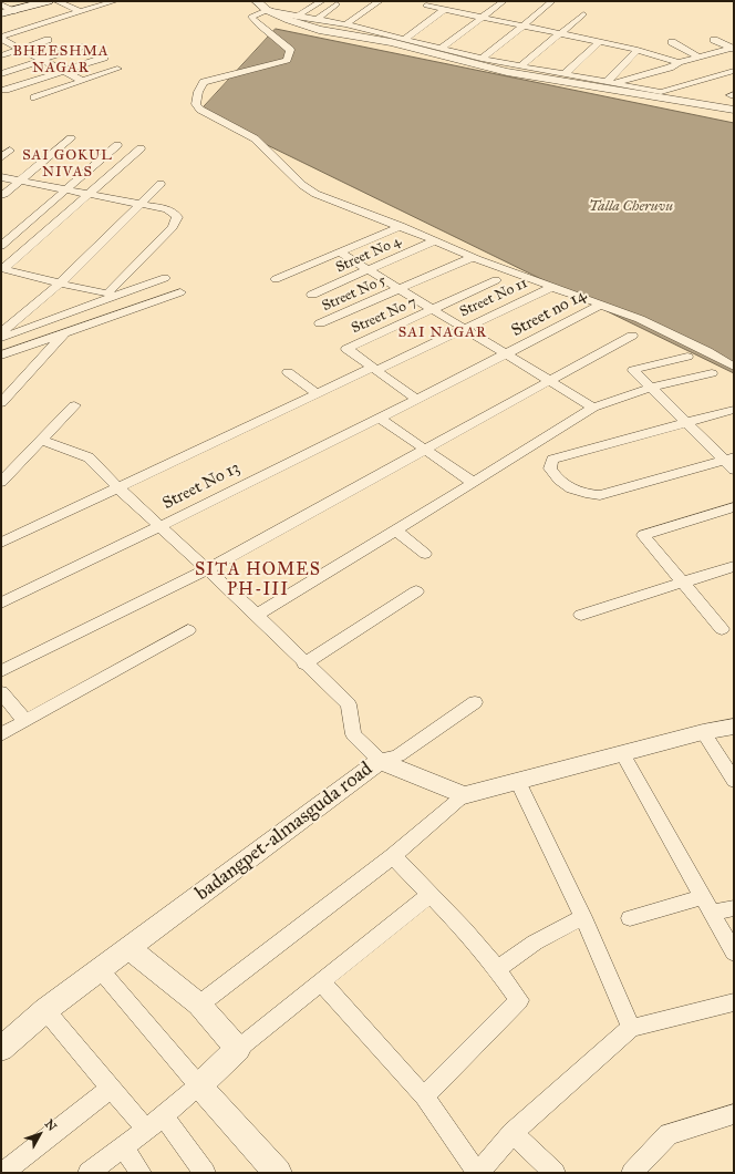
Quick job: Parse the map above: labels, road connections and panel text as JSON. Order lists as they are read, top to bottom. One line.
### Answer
{"streets":{"street":["Street No 4","Street No 5","Street No 11","Street no 14","Street No 7","Street No 13","badangpet-almasguda road"]},"crossings":[["Street No 11","Street No 7"],["Street no 14","Street No 13"]],"districts":["BHEESHMA NAGAR","SAI GOKUL NIVAS","SAI NAGAR","SITA HOMES PH-III"],"water":["Talla Cheruvu"],"north":"top right"}
